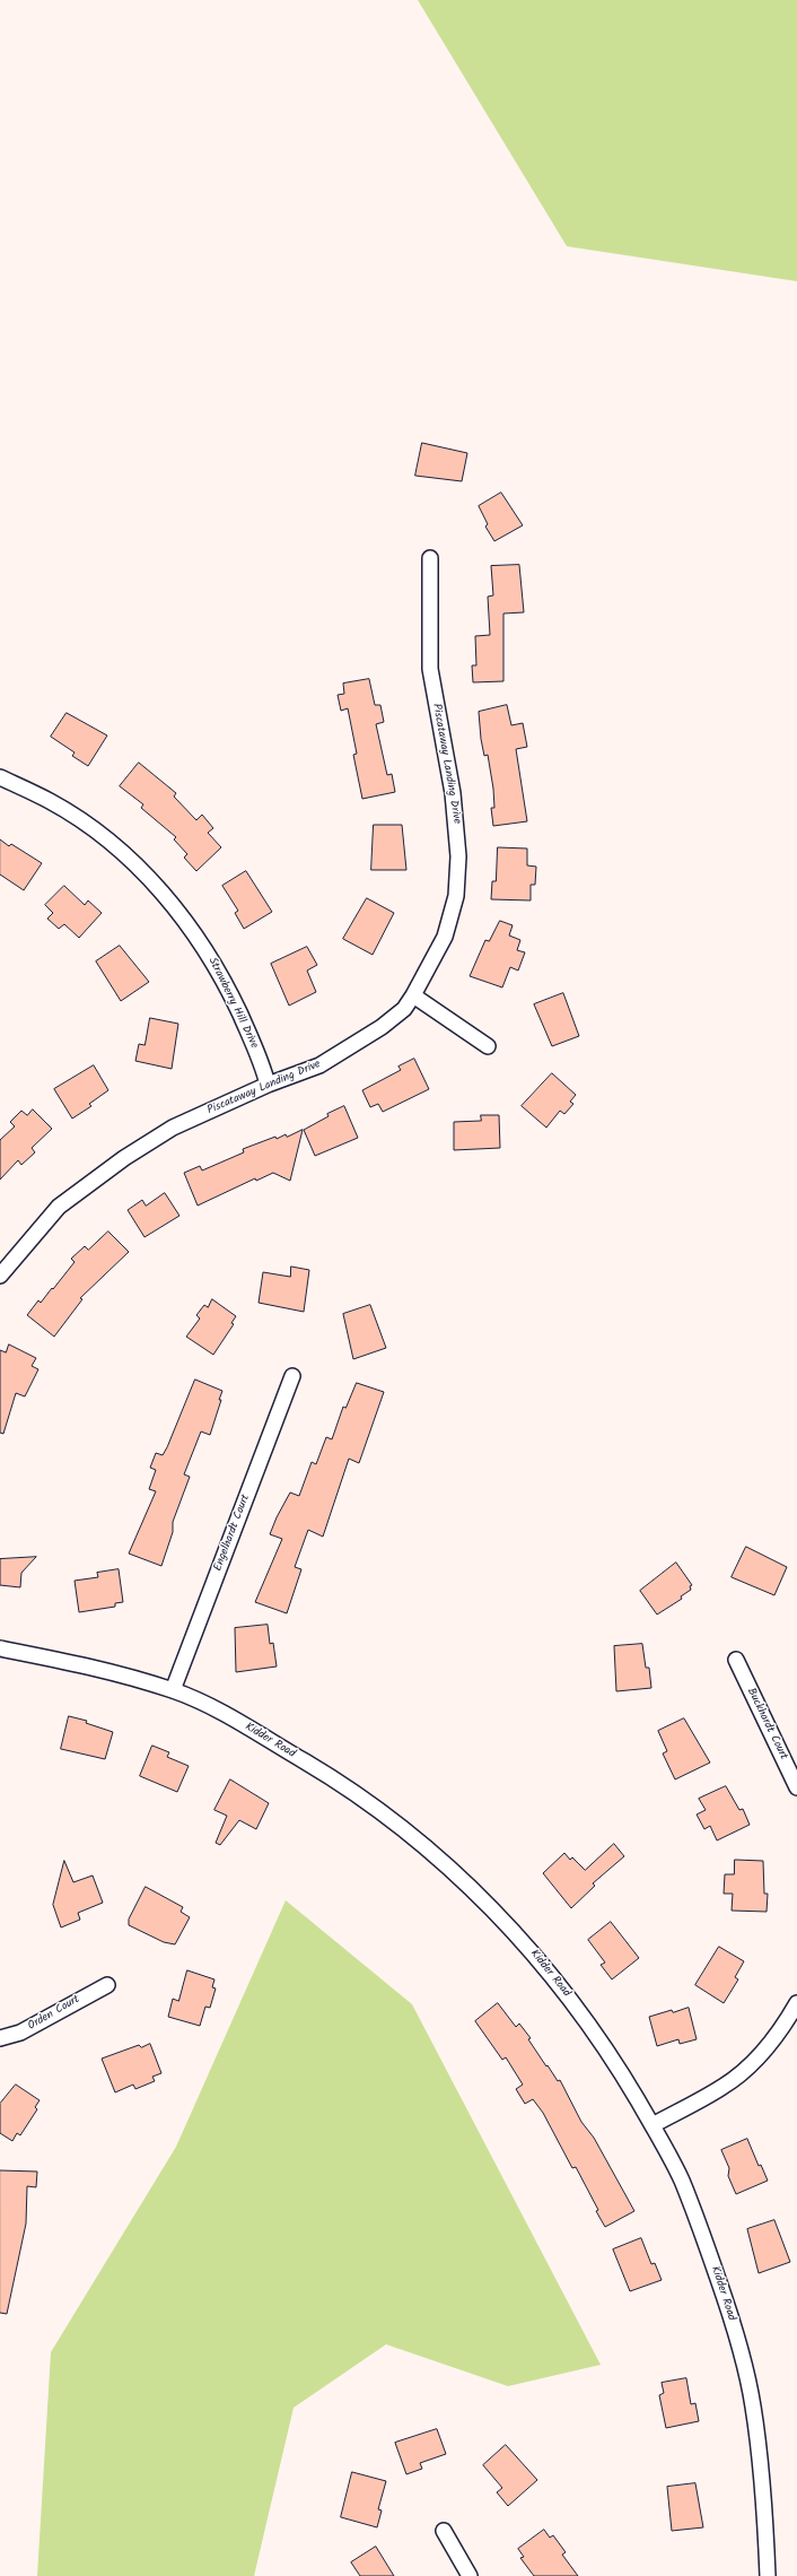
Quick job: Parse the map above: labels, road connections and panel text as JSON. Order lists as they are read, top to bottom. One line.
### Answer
{"streets":{"street":["Piscataway Landing Drive","Strawberry Hill Drive","Engelhardt Court","Buckhardt Court","Kidder Road","Orden Court"]},"crossings":[["Piscataway Landing Drive","Strawberry Hill Drive"],["Engelhardt Court","Kidder Road"]]}
